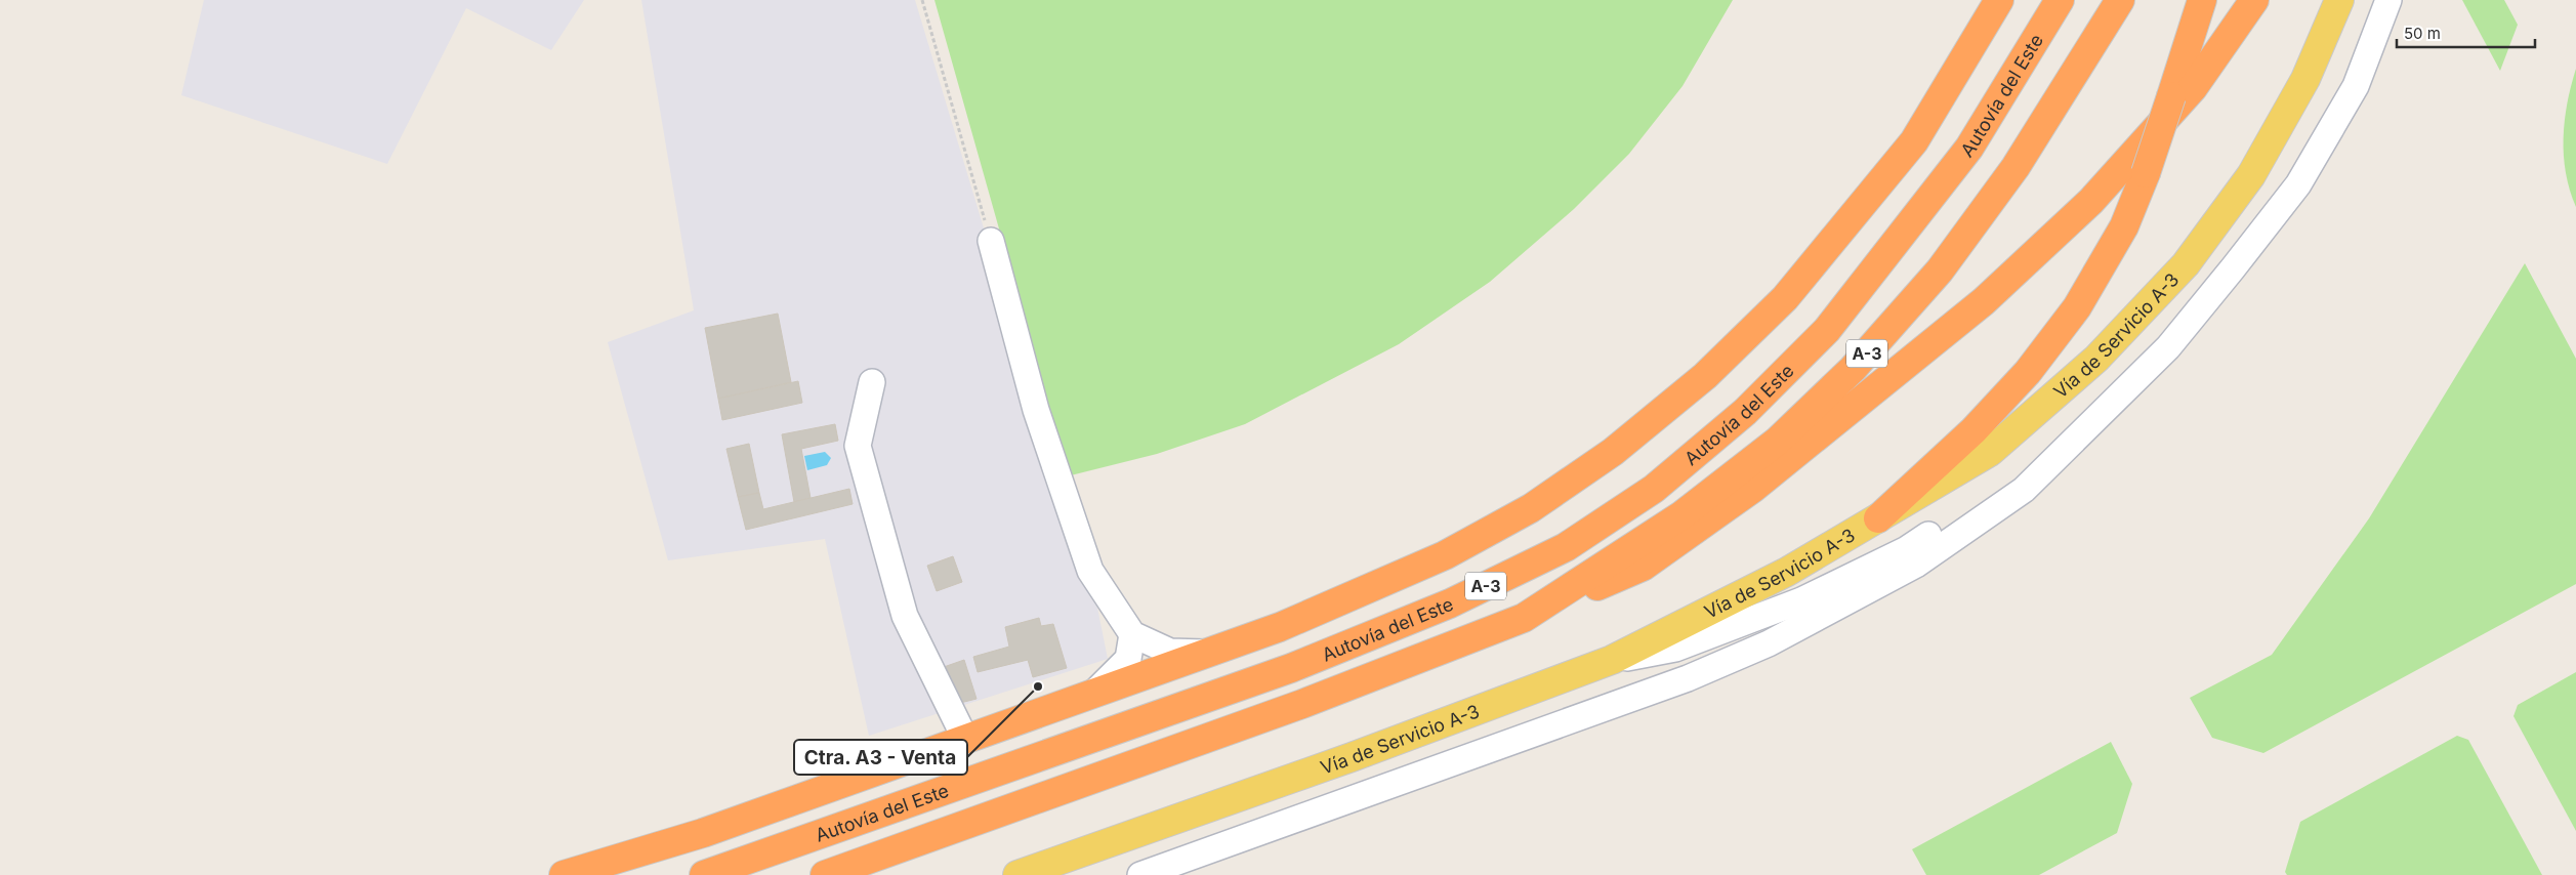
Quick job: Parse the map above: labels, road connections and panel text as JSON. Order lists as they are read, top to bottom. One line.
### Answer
{"streets":{"highway":["Autovía del Este","A-3"],"main road":["Vía de Servicio A-3"]},"places":["Ctra. A3 - Venta"],"scale_bar":"50 m"}
